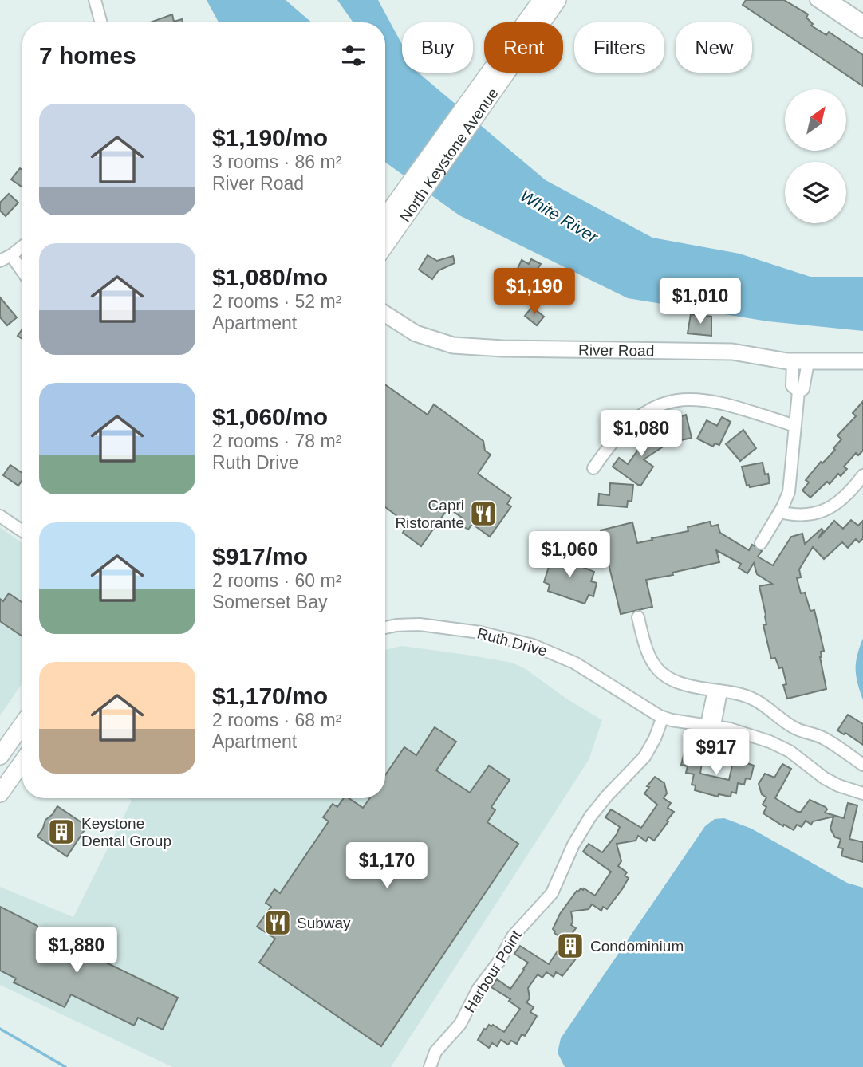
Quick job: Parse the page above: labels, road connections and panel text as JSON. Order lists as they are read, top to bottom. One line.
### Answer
{"streets":{"main road":["North Keystone Avenue"],"street":["River Road","Ruth Drive","Harbour Point"]},"crossings":[["Ruth Drive","Harbour Point"]],"water":["White River"],"places":{"restaurant":["Capri Ristorante","Subway"],"building":["Keystone Dental Group","Condominium"]},"north":"top right","page":{"chip":["Buy","Rent","Filters","New"],"heading":"7 homes","list":[{"name":"$1,190/mo","note":"3 rooms · 86 m² · River Road"},{"name":"$1,080/mo","note":"2 rooms · 52 m² · Apartment"},{"name":"$1,060/mo","note":"2 rooms · 78 m² · Ruth Drive"},{"name":"$917/mo","note":"2 rooms · 60 m² · Somerset Bay"},{"name":"$1,170/mo","note":"2 rooms · 68 m² · Apartment"}],"price":["$1,190","$1,010","$1,080","$1,060","$917","$1,170","$1,880"]}}
